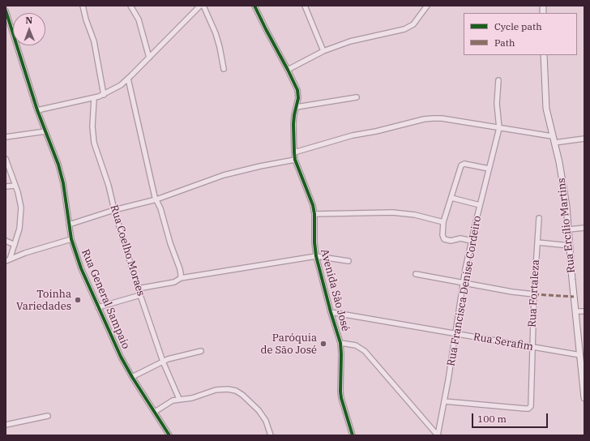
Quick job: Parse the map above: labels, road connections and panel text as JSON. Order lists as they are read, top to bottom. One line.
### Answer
{"streets":{"street":["Rua Ercílio Martins","Rua Coelho Moraes","Avenida São José","Rua Francisca Denise Cordeiro","Rua Fortaleza","Rua General Sampaio","Rua Serafim"]},"crossings":[["Rua Ercílio Martins","Rua Serafim"],["Avenida São José","Rua Serafim"],["Rua Francisca Denise Cordeiro","Rua Fortaleza"],["Rua Francisca Denise Cordeiro","Rua Serafim"],["Rua Fortaleza","Rua Serafim"]],"places":["Toinha Variedades","Paróquia de São José"],"legend":["Cycle path","Path"],"scale_bar":"100 m","north":"top"}
